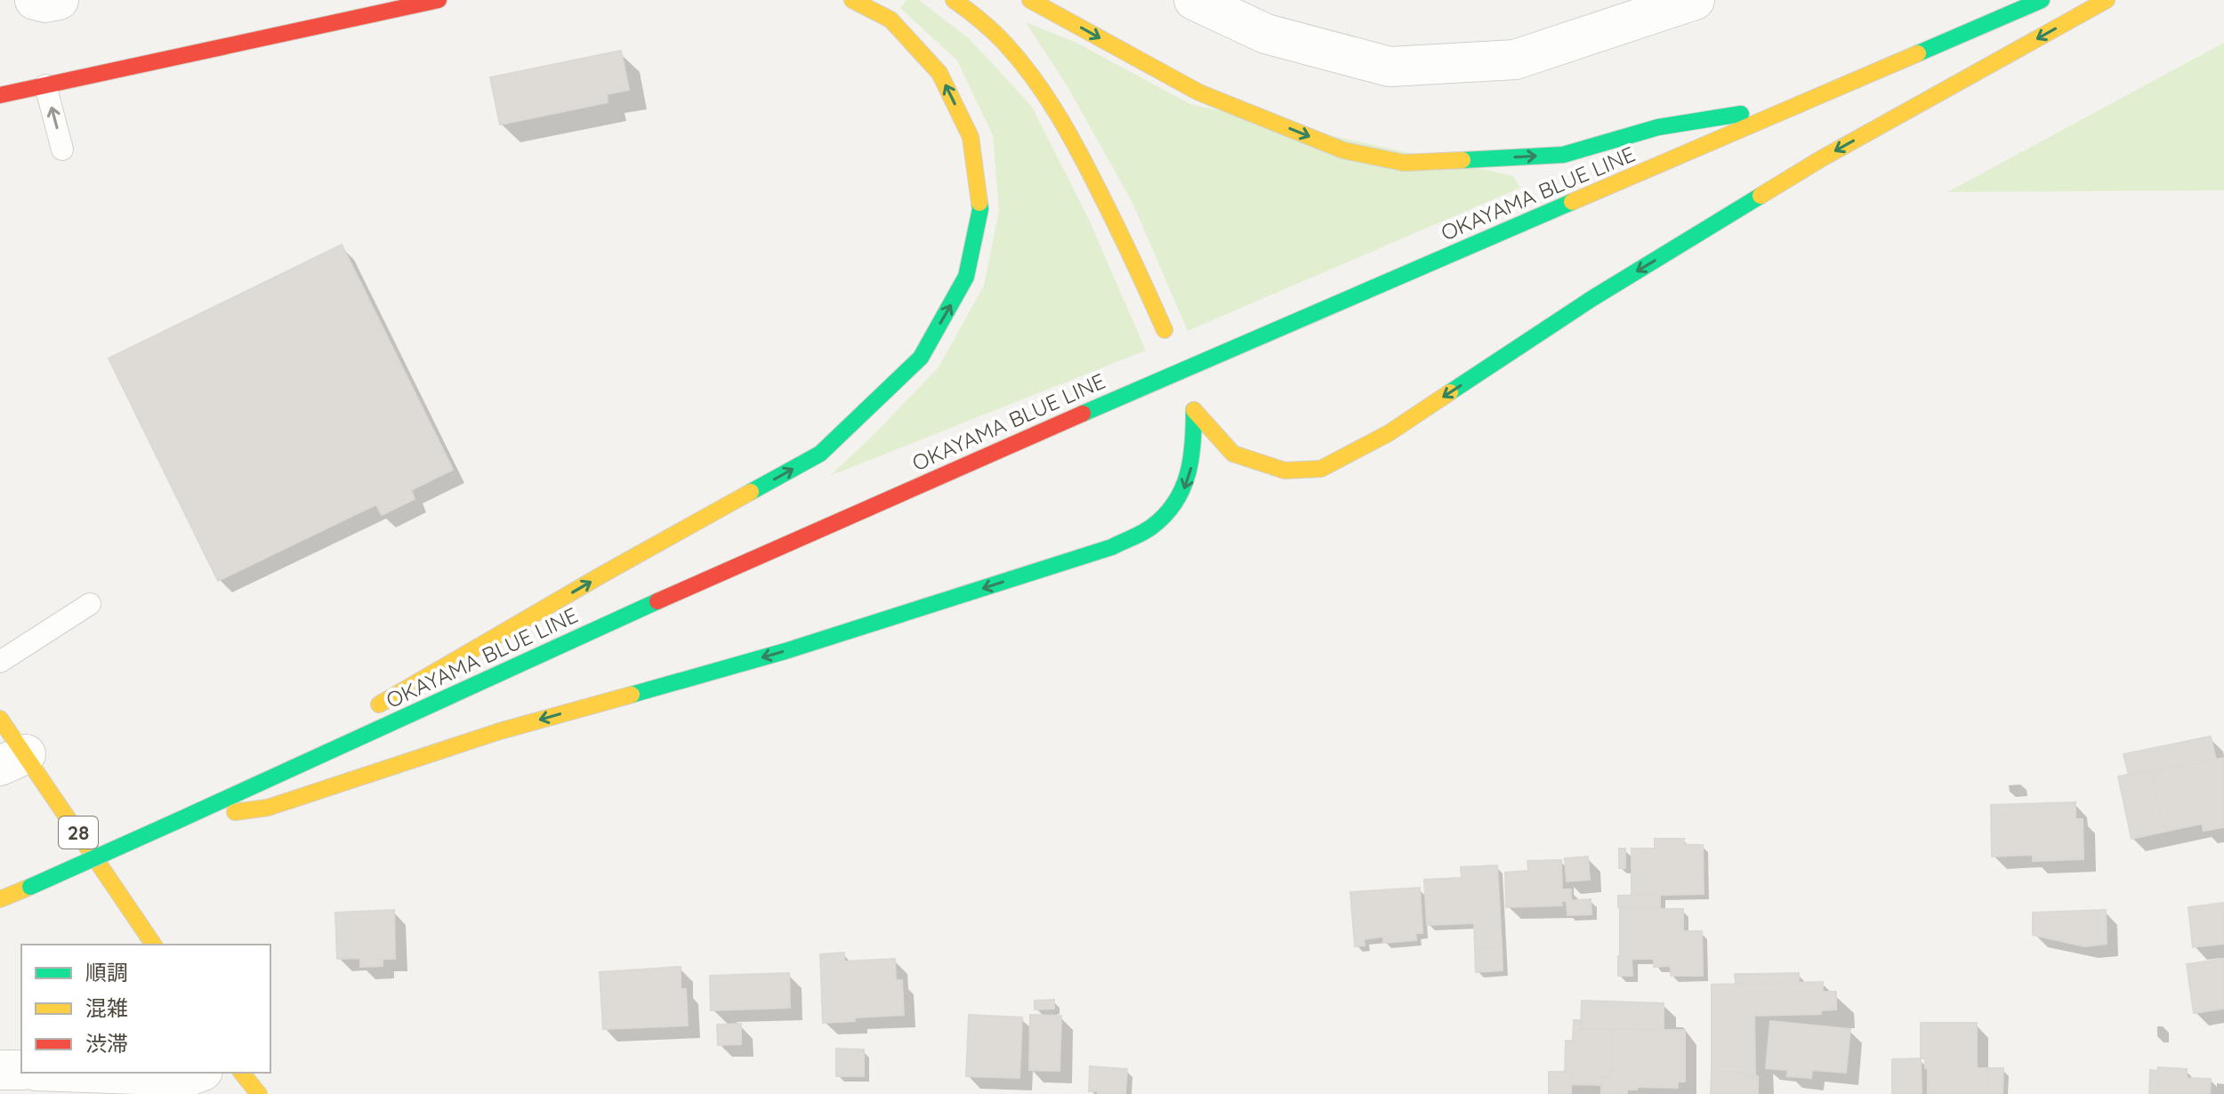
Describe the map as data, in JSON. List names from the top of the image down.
{
  "streets": {
    "main road": ["OKAYAMA BLUE LINE", "28"]
  },
  "legend": ["順調", "混雑", "渋滞"]
}
